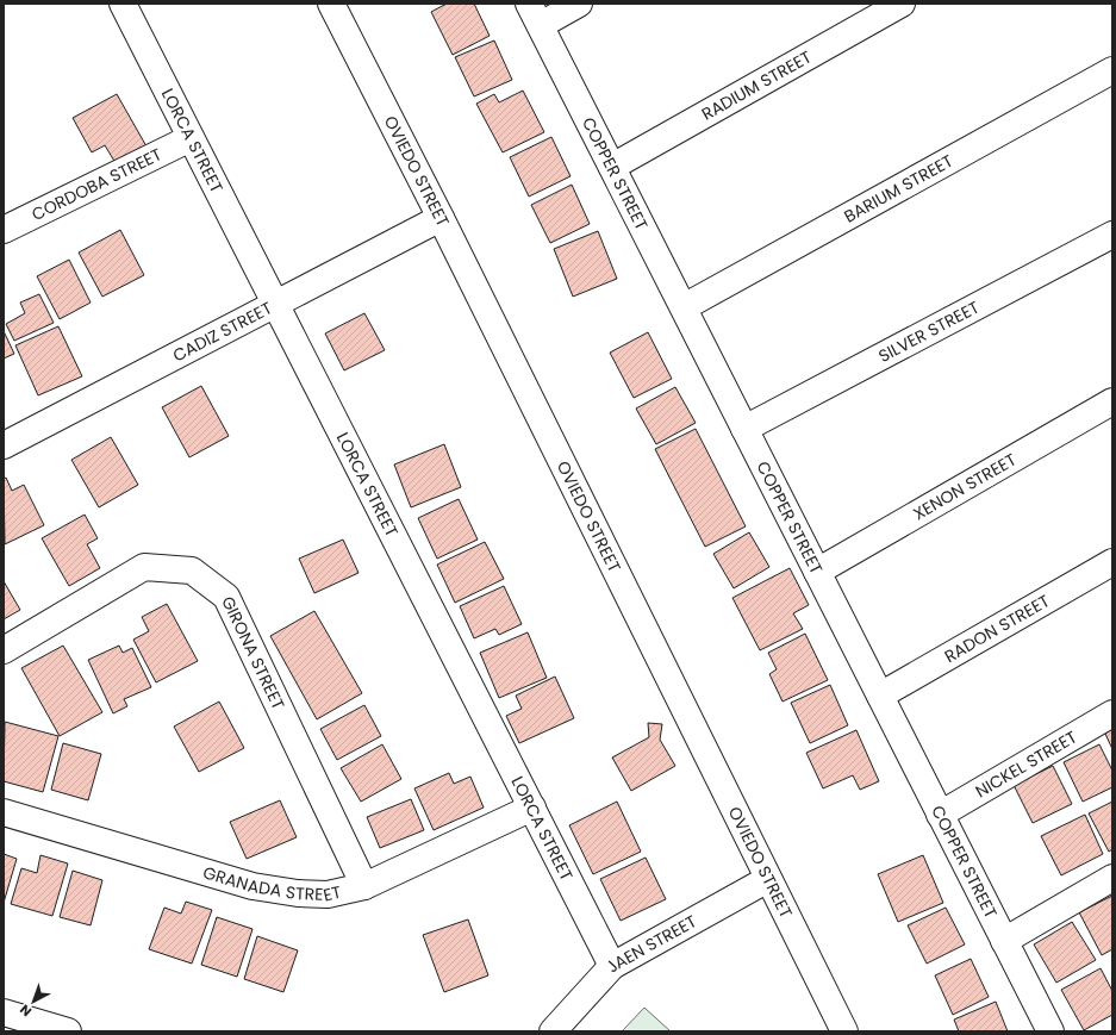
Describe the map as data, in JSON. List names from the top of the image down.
{
  "streets": {
    "street": [
      "RADIUM STREET",
      "LORCA STREET",
      "OVIEDO STREET",
      "COPPER STREET",
      "CORDOBA STREET",
      "BARIUM STREET",
      "CADIZ STREET",
      "SILVER STREET",
      "XENON STREET",
      "RADON STREET",
      "GIRONA STREET",
      "NICKEL STREET",
      "GRANADA STREET",
      "JAEN STREET"
    ]
  },
  "crossings": [
    ["RADIUM STREET", "COPPER STREET"],
    ["LORCA STREET", "CORDOBA STREET"],
    ["LORCA STREET", "CADIZ STREET"],
    ["LORCA STREET", "GRANADA STREET"],
    ["LORCA STREET", "JAEN STREET"],
    ["OVIEDO STREET", "CADIZ STREET"],
    ["OVIEDO STREET", "JAEN STREET"],
    ["COPPER STREET", "BARIUM STREET"],
    ["COPPER STREET", "SILVER STREET"],
    ["COPPER STREET", "XENON STREET"],
    ["COPPER STREET", "RADON STREET"],
    ["COPPER STREET", "NICKEL STREET"],
    ["GIRONA STREET", "GRANADA STREET"]
  ],
  "north": "bottom left"
}
